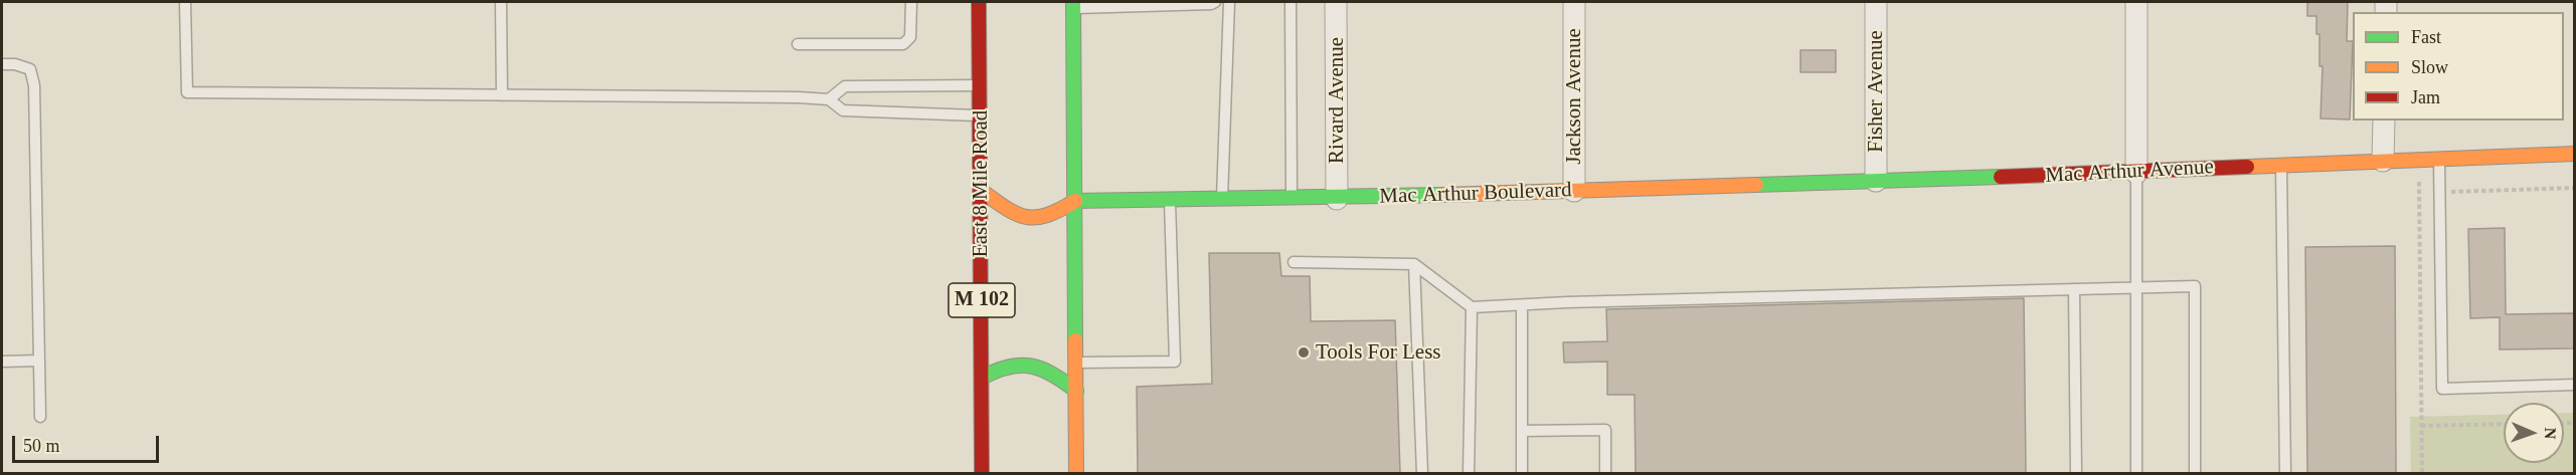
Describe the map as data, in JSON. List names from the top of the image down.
{
  "streets": {
    "main road": [
      "Mac Arthur Avenue",
      "East 8 Mile Road",
      "Mac Arthur Boulevard",
      "M 102"
    ],
    "street": ["Fisher Avenue", "Jackson Avenue", "Rivard Avenue"]
  },
  "crossings": [
    ["Fisher Avenue", "Mac Arthur Avenue"],
    ["Fisher Avenue", "Mac Arthur Boulevard"],
    ["Jackson Avenue", "Mac Arthur Boulevard"],
    ["Rivard Avenue", "Mac Arthur Boulevard"],
    ["Mac Arthur Avenue", "Mac Arthur Boulevard"]
  ],
  "places": ["Tools For Less"],
  "legend": ["Fast", "Slow", "Jam"],
  "scale_bar": "50 m",
  "north": "right"
}
